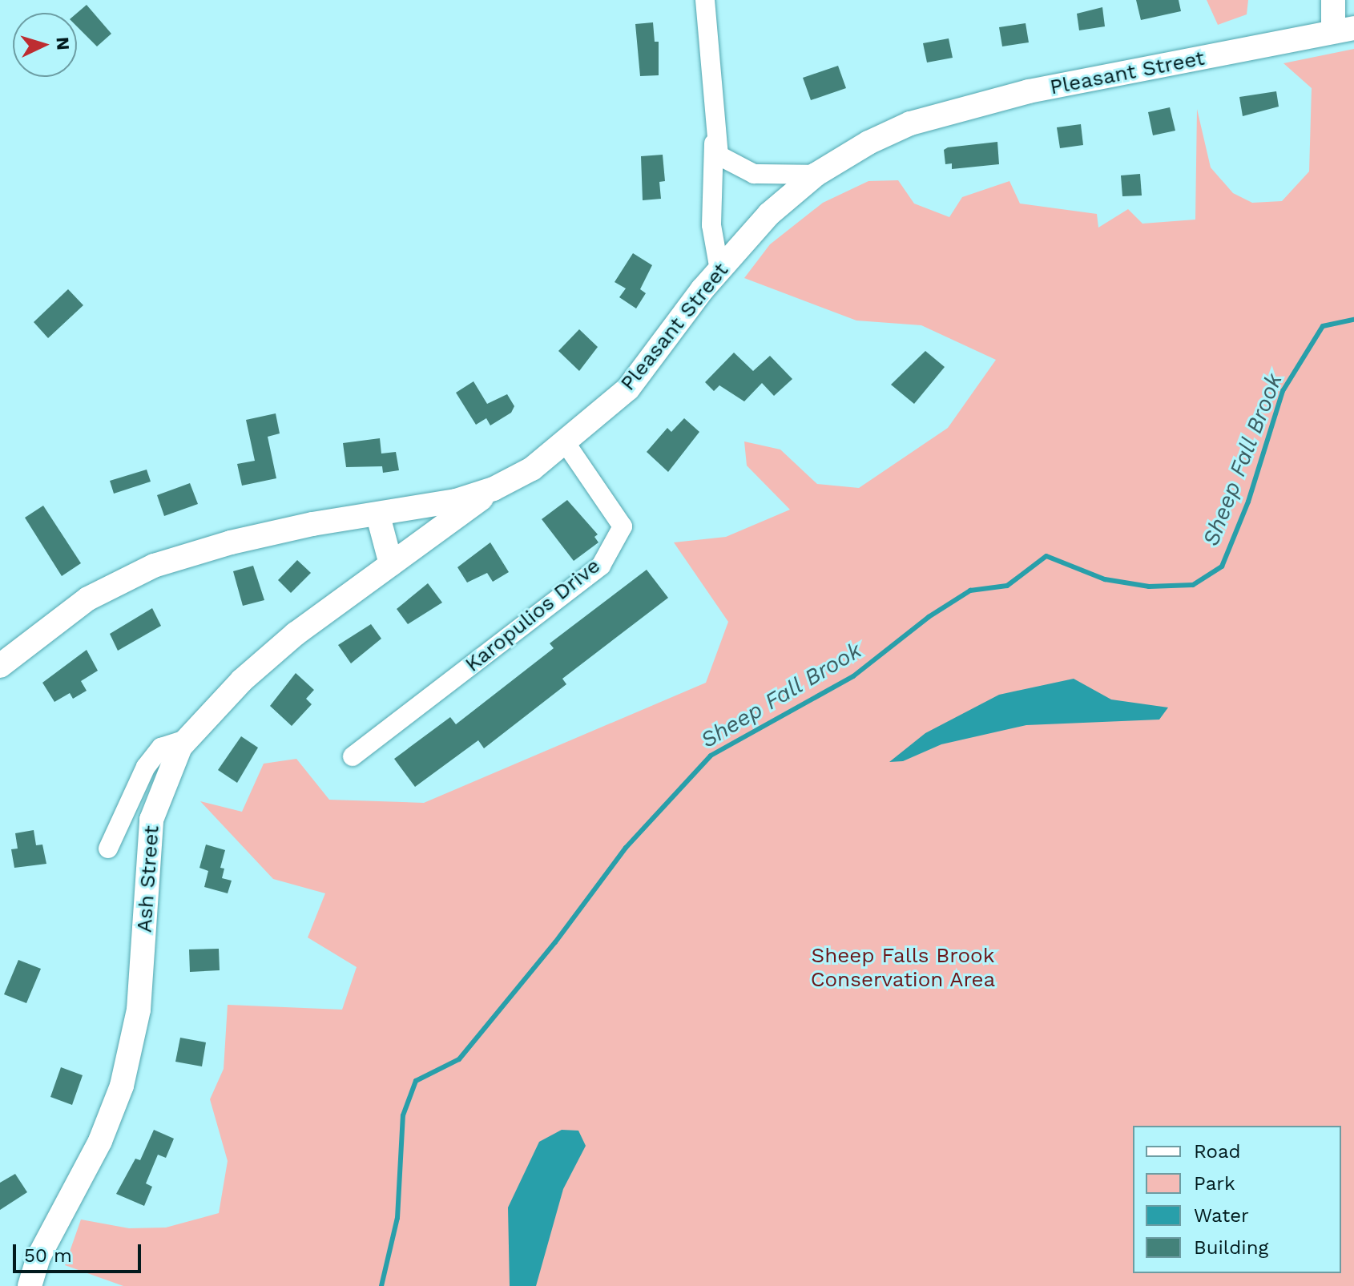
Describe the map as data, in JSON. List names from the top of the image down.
{
  "streets": {
    "street": ["Pleasant Street", "Karopulios Drive", "Ash Street"]
  },
  "crossings": [
    ["Pleasant Street", "Karopulios Drive"],
    ["Pleasant Street", "Ash Street"]
  ],
  "water": ["Sheep Fall Brook"],
  "parks": ["Sheep Falls Brook Conservation Area"],
  "legend": [
    "Road",
    "Park",
    "Water",
    "Building"
  ],
  "scale_bar": "50 m",
  "north": "right"
}
